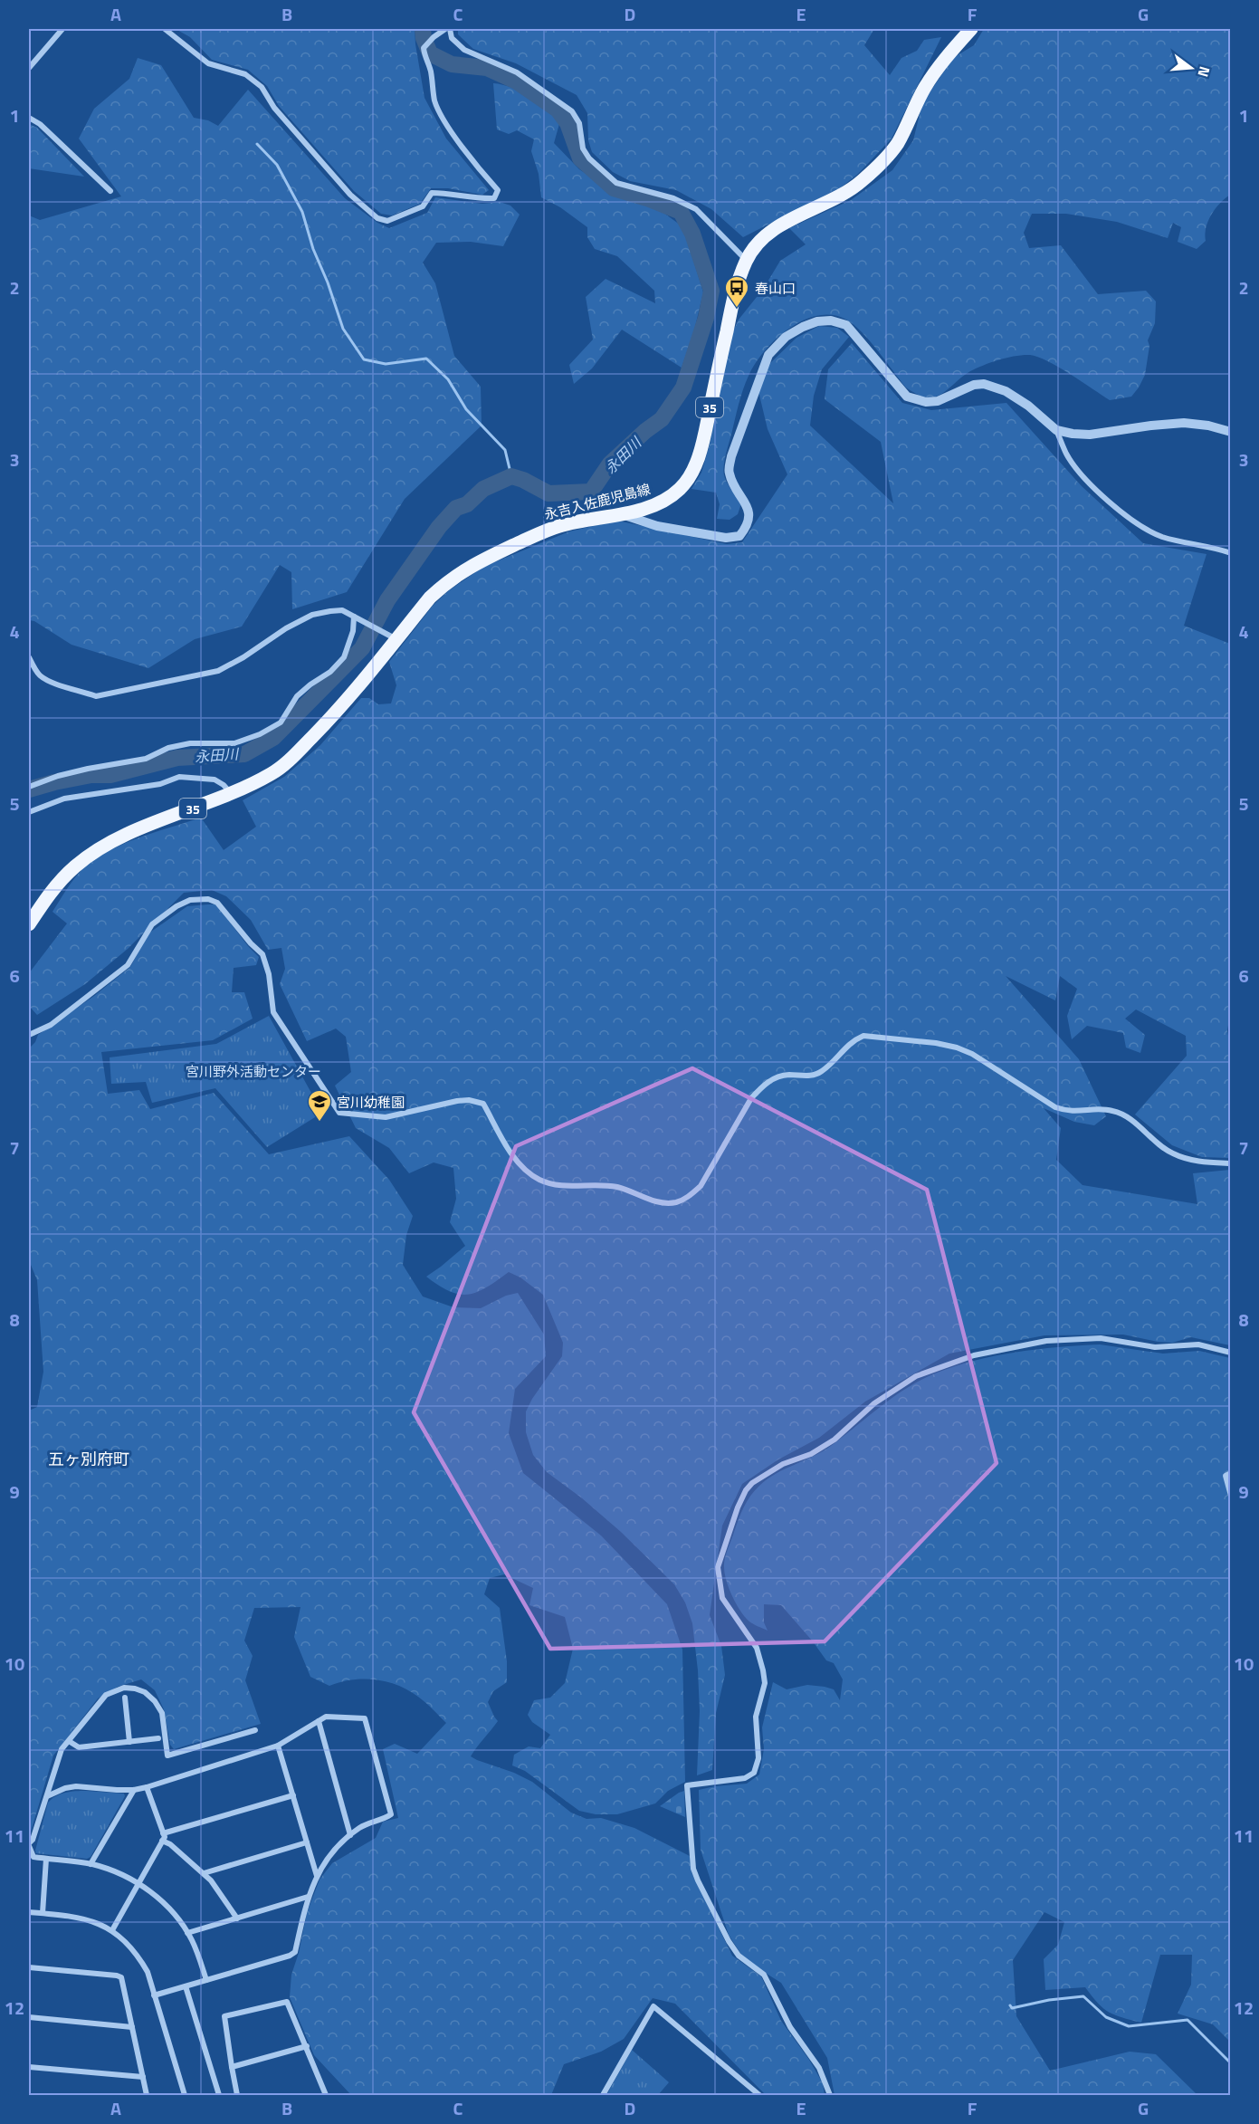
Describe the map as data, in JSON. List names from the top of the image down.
{
  "streets": {
    "main road": ["35", "永吉入佐鹿児島線"]
  },
  "districts": ["五ヶ別府町"],
  "water": ["永田川"],
  "parks": ["宮川野外活動センター"],
  "places": {
    "bus stop": ["春山口"],
    "school or university": ["宮川幼稚園"]
  },
  "north": "right",
  "grid": {
    "columns": [
      "A",
      "B",
      "C",
      "D",
      "E",
      "F",
      "G"
    ],
    "rows": [
      "1",
      "2",
      "3",
      "4",
      "5",
      "6",
      "7",
      "8",
      "9",
      "10",
      "11",
      "12"
    ]
  }
}
